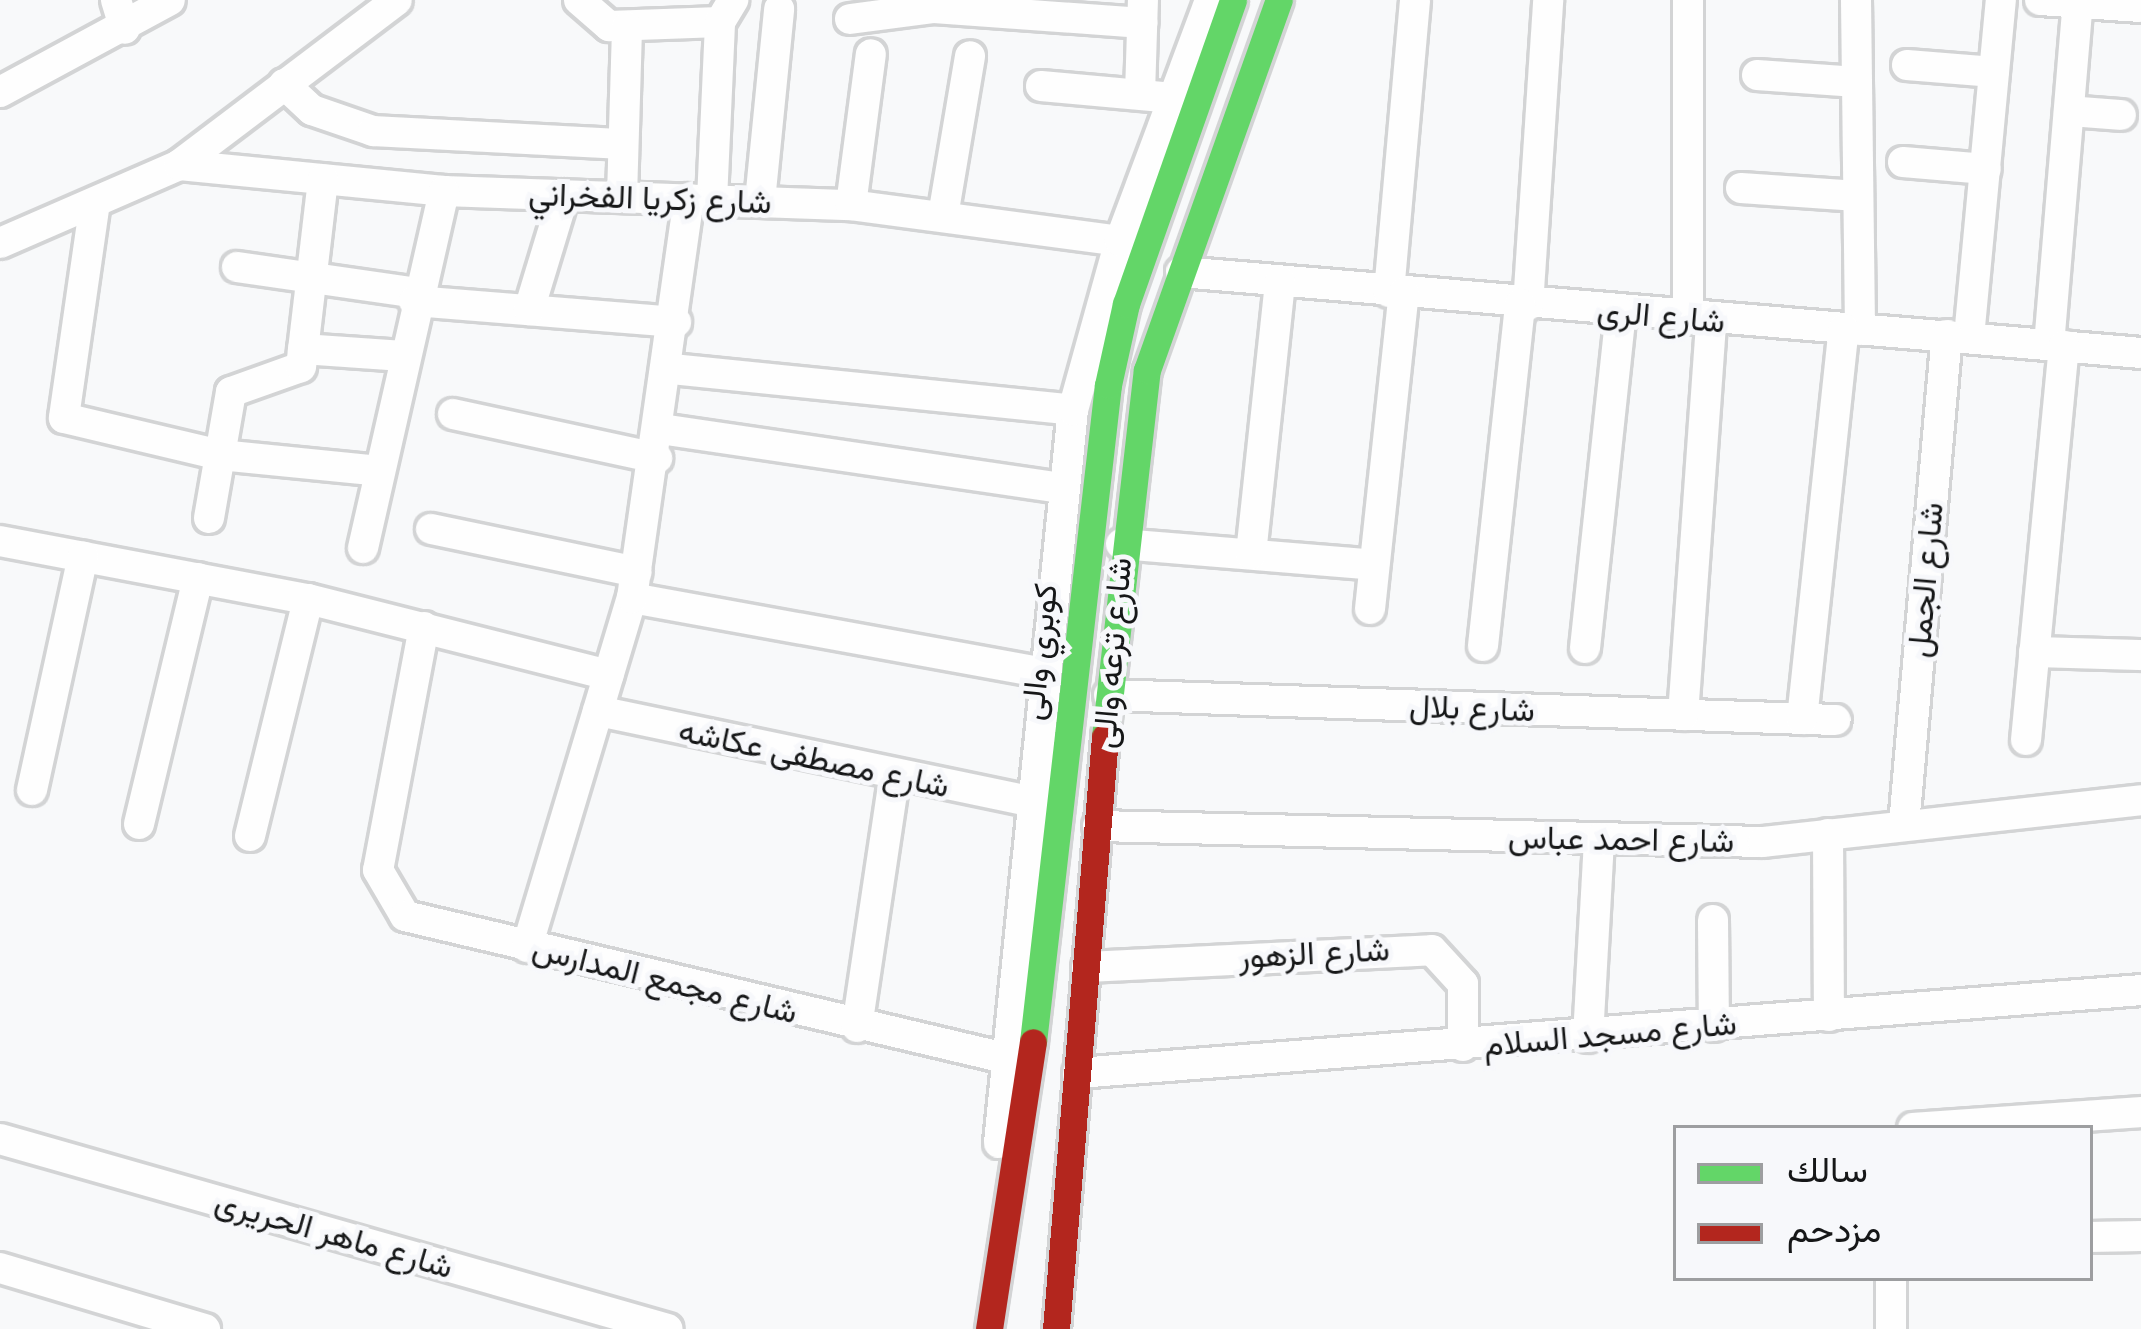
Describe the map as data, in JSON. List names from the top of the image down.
{
  "streets": {
    "main road": ["كوبري والى", "شارع ترعه والى"],
    "street": [
      "شارع زكريا الفخراني",
      "شارع الرى",
      "شارع الجمل",
      "شارع بلال",
      "شارع مصطفى عكاشه",
      "شارع احمد عباس",
      "شارع الزهور",
      "شارع مجمع المدارس",
      "شارع مسجد السلام",
      "شارع ماهر الحريرى"
    ]
  },
  "crossings": [
    ["شارع زكريا الفخراني", "شارع ترعه والى"],
    ["شارع الرى", "شارع الجمل"],
    ["شارع الرى", "شارع ترعه والى"],
    ["شارع الجمل", "شارع احمد عباس"],
    ["كوبري والى", "شارع ترعه والى"],
    ["شارع ترعه والى", "شارع بلال"],
    ["شارع ترعه والى", "شارع مصطفى عكاشه"],
    ["شارع ترعه والى", "شارع احمد عباس"],
    ["شارع ترعه والى", "شارع الزهور"],
    ["شارع ترعه والى", "شارع مجمع المدارس"],
    ["شارع ترعه والى", "شارع مسجد السلام"],
    ["شارع الزهور", "شارع مسجد السلام"]
  ],
  "legend": ["سالك", "مزدحم"]
}
